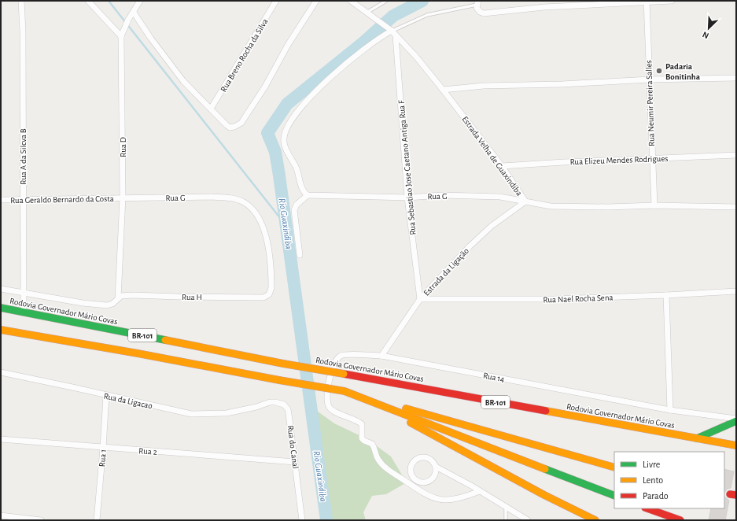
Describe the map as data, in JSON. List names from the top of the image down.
{
  "streets": {
    "highway": ["Rodovia Governador Mário Covas", "BR-101"],
    "street": [
      "Rua Breno Rocha da Silva",
      "Rua Neumir Pereira Salles",
      "Rua D",
      "Estrada Velha de Guaxindiba",
      "Rua A da Silcva B",
      "Rua Elizeu Mendes Rodrigues",
      "Rua Sebastiao Jose Caetano Antiga Rua F",
      "Rua G",
      "Rua Geraldo Bernardo da Costa",
      "Estrada da Ligação",
      "Rua H",
      "Rua Nael Rocha Sena",
      "Rua 14",
      "Rua da Ligacao",
      "Rua do Canal",
      "Rua 2",
      "Rua 1"
    ]
  },
  "crossings": [
    ["Rua Neumir Pereira Salles", "Estrada Velha de Guaxindiba"],
    ["Rua Neumir Pereira Salles", "Rua Elizeu Mendes Rodrigues"],
    ["Rua D", "Rua G"],
    ["Rua D", "Rua Geraldo Bernardo da Costa"],
    ["Rua D", "Rua H"],
    ["Estrada Velha de Guaxindiba", "Rua Elizeu Mendes Rodrigues"],
    ["Estrada Velha de Guaxindiba", "Rua Sebastiao Jose Caetano Antiga Rua F"],
    ["Estrada Velha de Guaxindiba", "Rua G"],
    ["Estrada Velha de Guaxindiba", "Estrada da Ligação"],
    ["Rua A da Silcva B", "Rua Geraldo Bernardo da Costa"],
    ["Rua A da Silcva B", "Rua H"],
    ["Rua A da Silcva B", "Rodovia Governador Mário Covas"],
    ["Rua Sebastiao Jose Caetano Antiga Rua F", "Rua G"],
    ["Rua Sebastiao Jose Caetano Antiga Rua F", "Estrada da Ligação"],
    ["Rua Sebastiao Jose Caetano Antiga Rua F", "Rua Nael Rocha Sena"],
    ["Rua G", "Rua Geraldo Bernardo da Costa"],
    ["Rua G", "Estrada da Ligação"],
    ["Rua G", "Rua H"],
    ["Estrada da Ligação", "Rua Nael Rocha Sena"],
    ["Estrada da Ligação", "Rua 14"],
    ["Rua da Ligacao", "Rua do Canal"],
    ["Rua da Ligacao", "Rua 1"],
    ["Rua do Canal", "Rua 2"],
    ["Rua 2", "Rua 1"]
  ],
  "water": ["Rio Guaxindiba"],
  "places": ["Padaria Bonitinha"],
  "legend": ["Livre", "Lento", "Parado"],
  "north": "bottom left"
}
